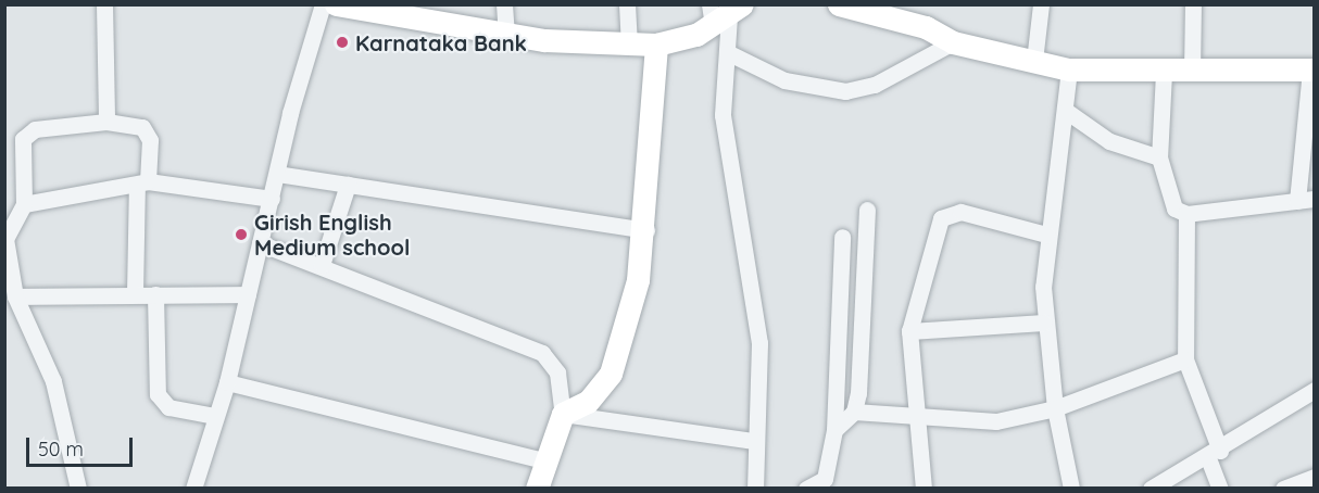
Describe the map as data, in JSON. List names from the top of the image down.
{
  "places": ["Karnataka Bank", "Girish English Medium school"],
  "scale_bar": "50 m"
}
